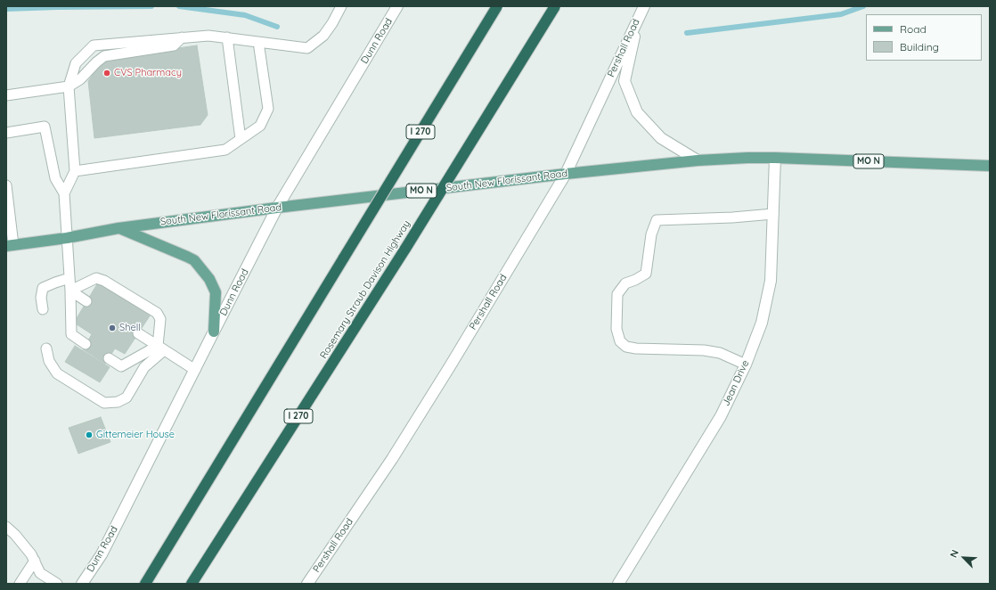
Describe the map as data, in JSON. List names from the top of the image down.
{
  "streets": {
    "highway": ["I 270", "Rosemary Straub Davison Highway"],
    "main road": ["MO N", "South New Florissant Road"],
    "street": ["Dunn Road", "Pershall Road", "Jean Drive"]
  },
  "crossings": [
    ["Dunn Road", "South New Florissant Road"],
    ["Pershall Road", "South New Florissant Road"],
    ["South New Florissant Road", "Jean Drive"]
  ],
  "places": ["CVS Pharmacy", "Shell", "Gittemeier House"],
  "legend": ["Road", "Building"],
  "north": "top left"
}
